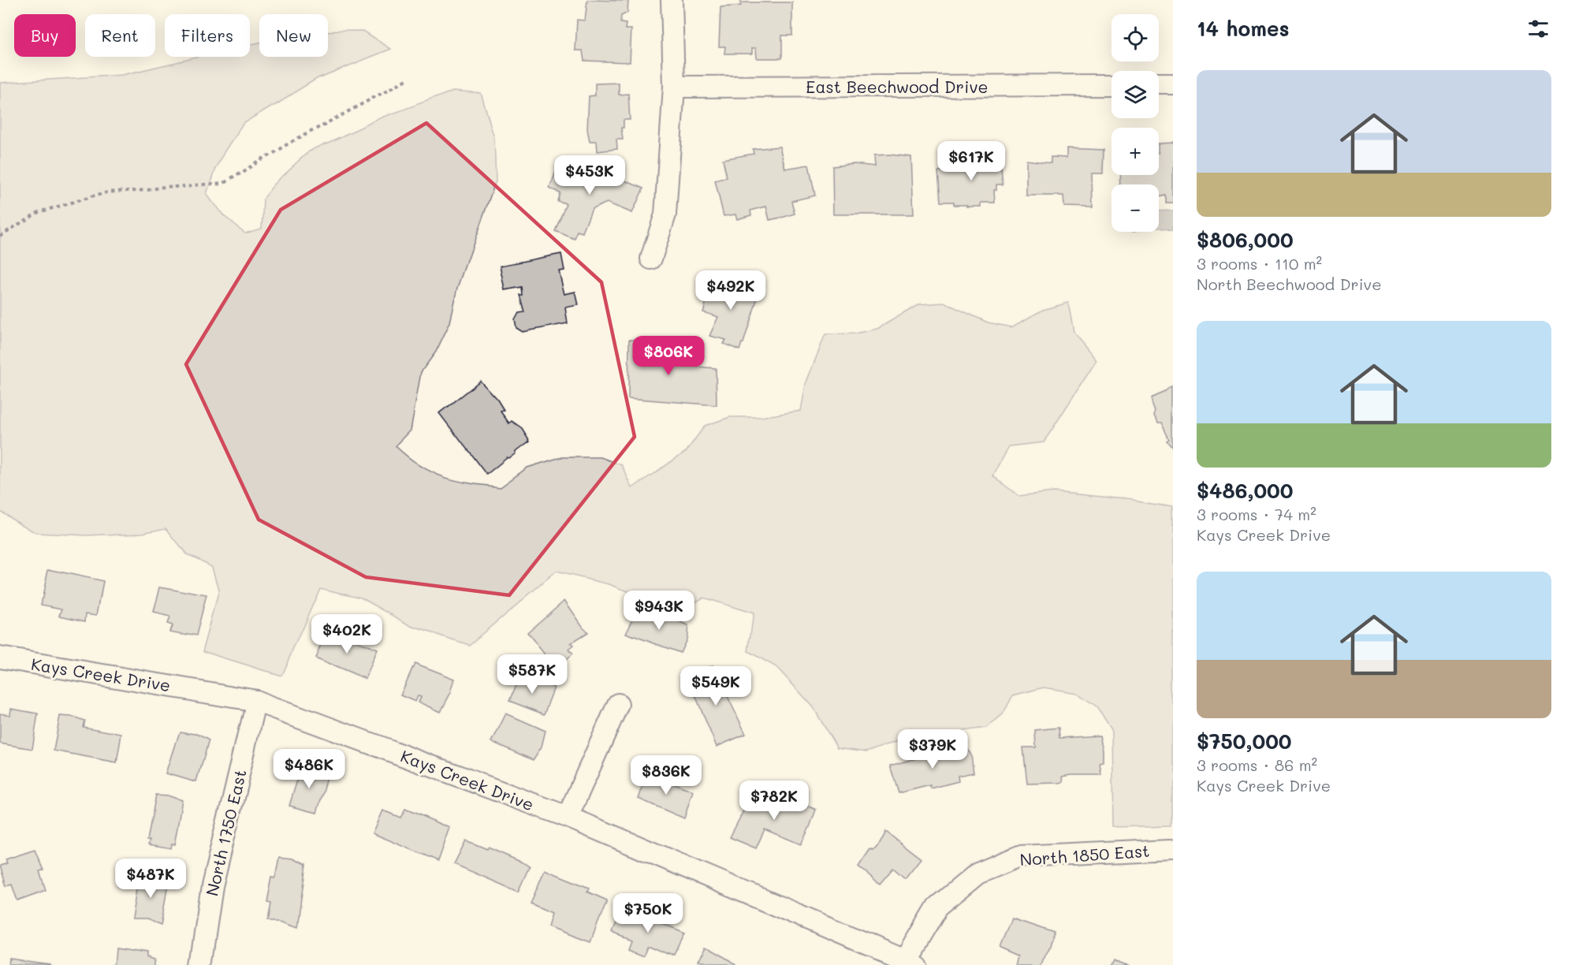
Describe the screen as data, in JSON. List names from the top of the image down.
{
  "streets": {
    "street": [
      "East Beechwood Drive",
      "Kays Creek Drive",
      "North 1750 East",
      "North 1850 East"
    ]
  },
  "crossings": [
    ["Kays Creek Drive", "North 1750 East"],
    ["Kays Creek Drive", "North 1850 East"]
  ],
  "page": {
    "heading": "14 homes",
    "map_buttons": ["+", "−"],
    "chip": [
      "Buy",
      "Rent",
      "Filters",
      "New"
    ],
    "list": [
      {
        "name": "$806,000",
        "note": "3 rooms · 110 m² · North Beechwood Drive"
      },
      {
        "name": "$486,000",
        "note": "3 rooms · 74 m² · Kays Creek Drive"
      },
      {
        "name": "$750,000",
        "note": "3 rooms · 86 m² · Kays Creek Drive"
      }
    ],
    "price": [
      "$617K",
      "$453K",
      "$492K",
      "$806K",
      "$943K",
      "$402K",
      "$587K",
      "$549K",
      "$379K",
      "$486K",
      "$836K",
      "$782K",
      "$487K",
      "$750K"
    ]
  }
}
